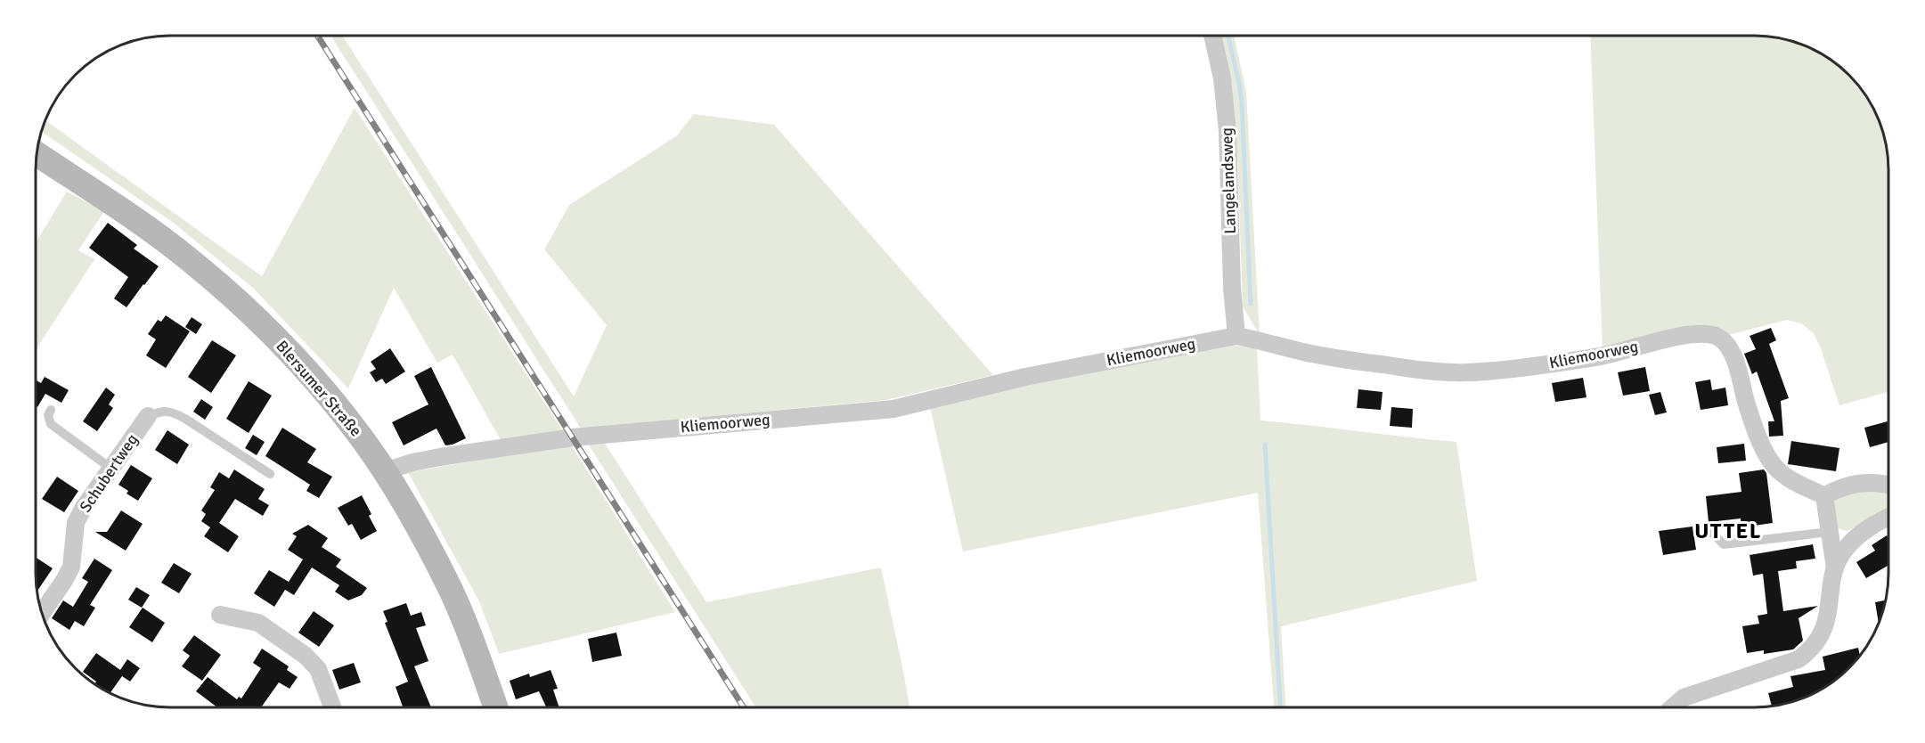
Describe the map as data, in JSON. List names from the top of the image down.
{
  "streets": {
    "main road": ["Blersumer Straße"],
    "street": ["Langelandsweg", "Kliemoorweg", "Schubertweg"]
  },
  "crossings": [
    ["Langelandsweg", "Kliemoorweg"],
    ["Kliemoorweg", "Blersumer Straße"]
  ],
  "districts": ["UTTEL"]
}
